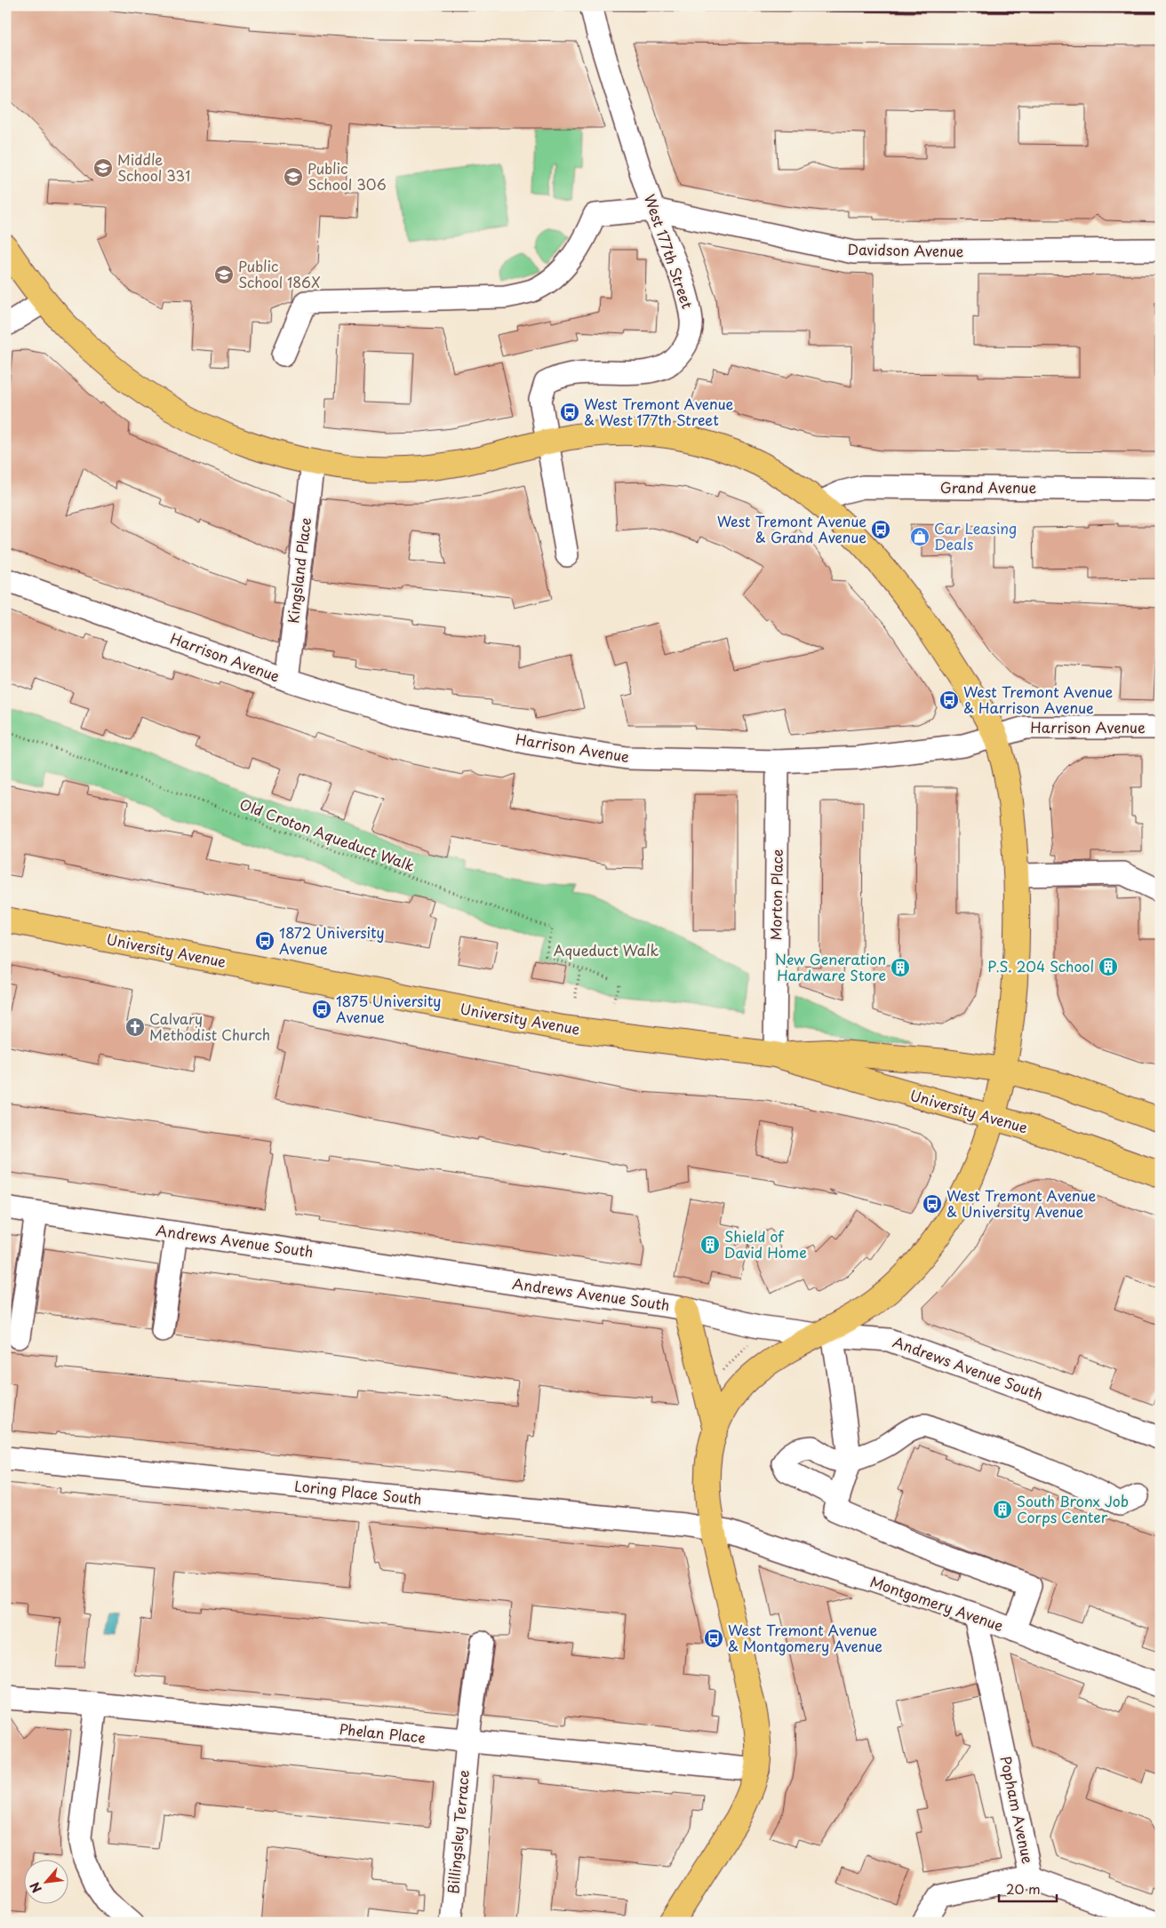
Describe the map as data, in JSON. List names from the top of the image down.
{
  "streets": {
    "main road": ["University Avenue"],
    "street": [
      "Davidson Avenue",
      "West 177th Street",
      "Grand Avenue",
      "Kingsland Place",
      "Harrison Avenue",
      "Morton Place",
      "Andrews Avenue South",
      "Loring Place South",
      "Montgomery Avenue",
      "Phelan Place",
      "Popham Avenue",
      "Billingsley Terrace"
    ],
    "path": ["Old Croton Aqueduct Walk"]
  },
  "crossings": [
    ["Davidson Avenue", "West 177th Street"],
    ["Kingsland Place", "Harrison Avenue"],
    ["Harrison Avenue", "Morton Place"],
    ["Morton Place", "University Avenue"],
    ["Loring Place South", "Montgomery Avenue"],
    ["Montgomery Avenue", "Popham Avenue"],
    ["Phelan Place", "Billingsley Terrace"]
  ],
  "parks": ["Aqueduct Walk"],
  "places": {
    "school or university": ["Middle School 331", "Public School 306", "Public School 186X"],
    "bus stop": [
      "West Tremont Avenue & West 177th Street",
      "West Tremont Avenue & Grand Avenue",
      "West Tremont Avenue & Harrison Avenue",
      "1872 University Avenue",
      "1875 University Avenue",
      "West Tremont Avenue & University Avenue",
      "West Tremont Avenue & Montgomery Avenue"
    ],
    "shop": ["Car Leasing Deals"],
    "building": [
      "P.S. 204 School",
      "New Generation Hardware Store",
      "Shield of David Home",
      "South Bronx Job Corps Center"
    ],
    "church": ["Calvary Methodist Church"]
  },
  "scale_bar": "20 m",
  "north": "bottom left"
}
